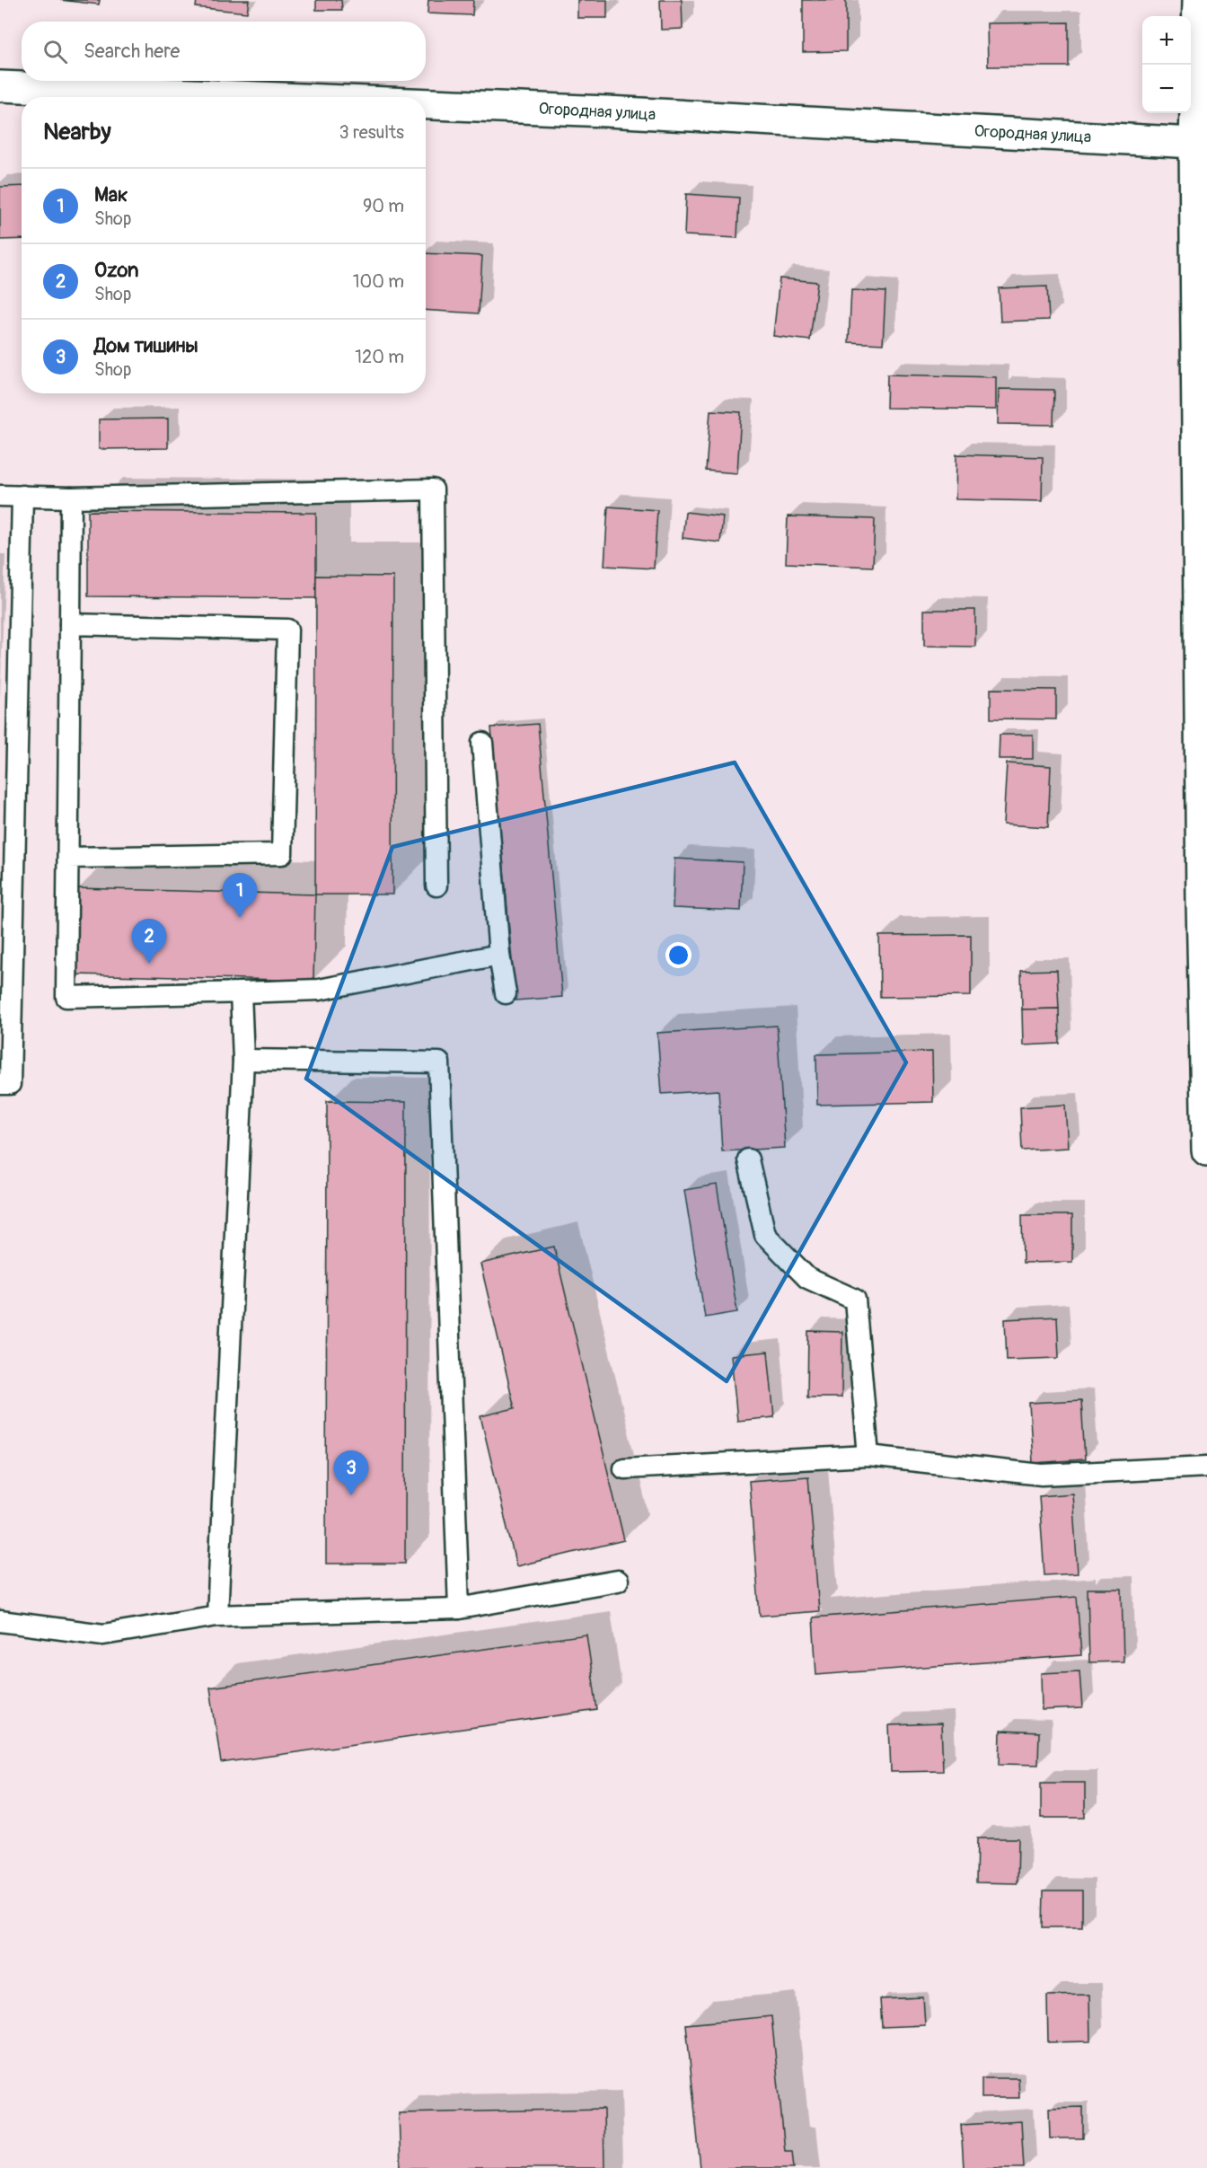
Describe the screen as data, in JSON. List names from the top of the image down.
{
  "streets": {
    "street": ["Огородная улица"]
  },
  "page": {
    "map_buttons": ["+", "−"],
    "search": "Search here",
    "heading": ["Nearby", "3 results"],
    "list": [
      {
        "mark": "1",
        "name": "Мак",
        "note": "Shop",
        "value": "90 m"
      },
      {
        "mark": "2",
        "name": "Ozon",
        "note": "Shop",
        "value": "100 m"
      },
      {
        "mark": "3",
        "name": "Дом тишины",
        "note": "Shop",
        "value": "120 m"
      }
    ],
    "pins": ["1", "2", "3"]
  }
}
